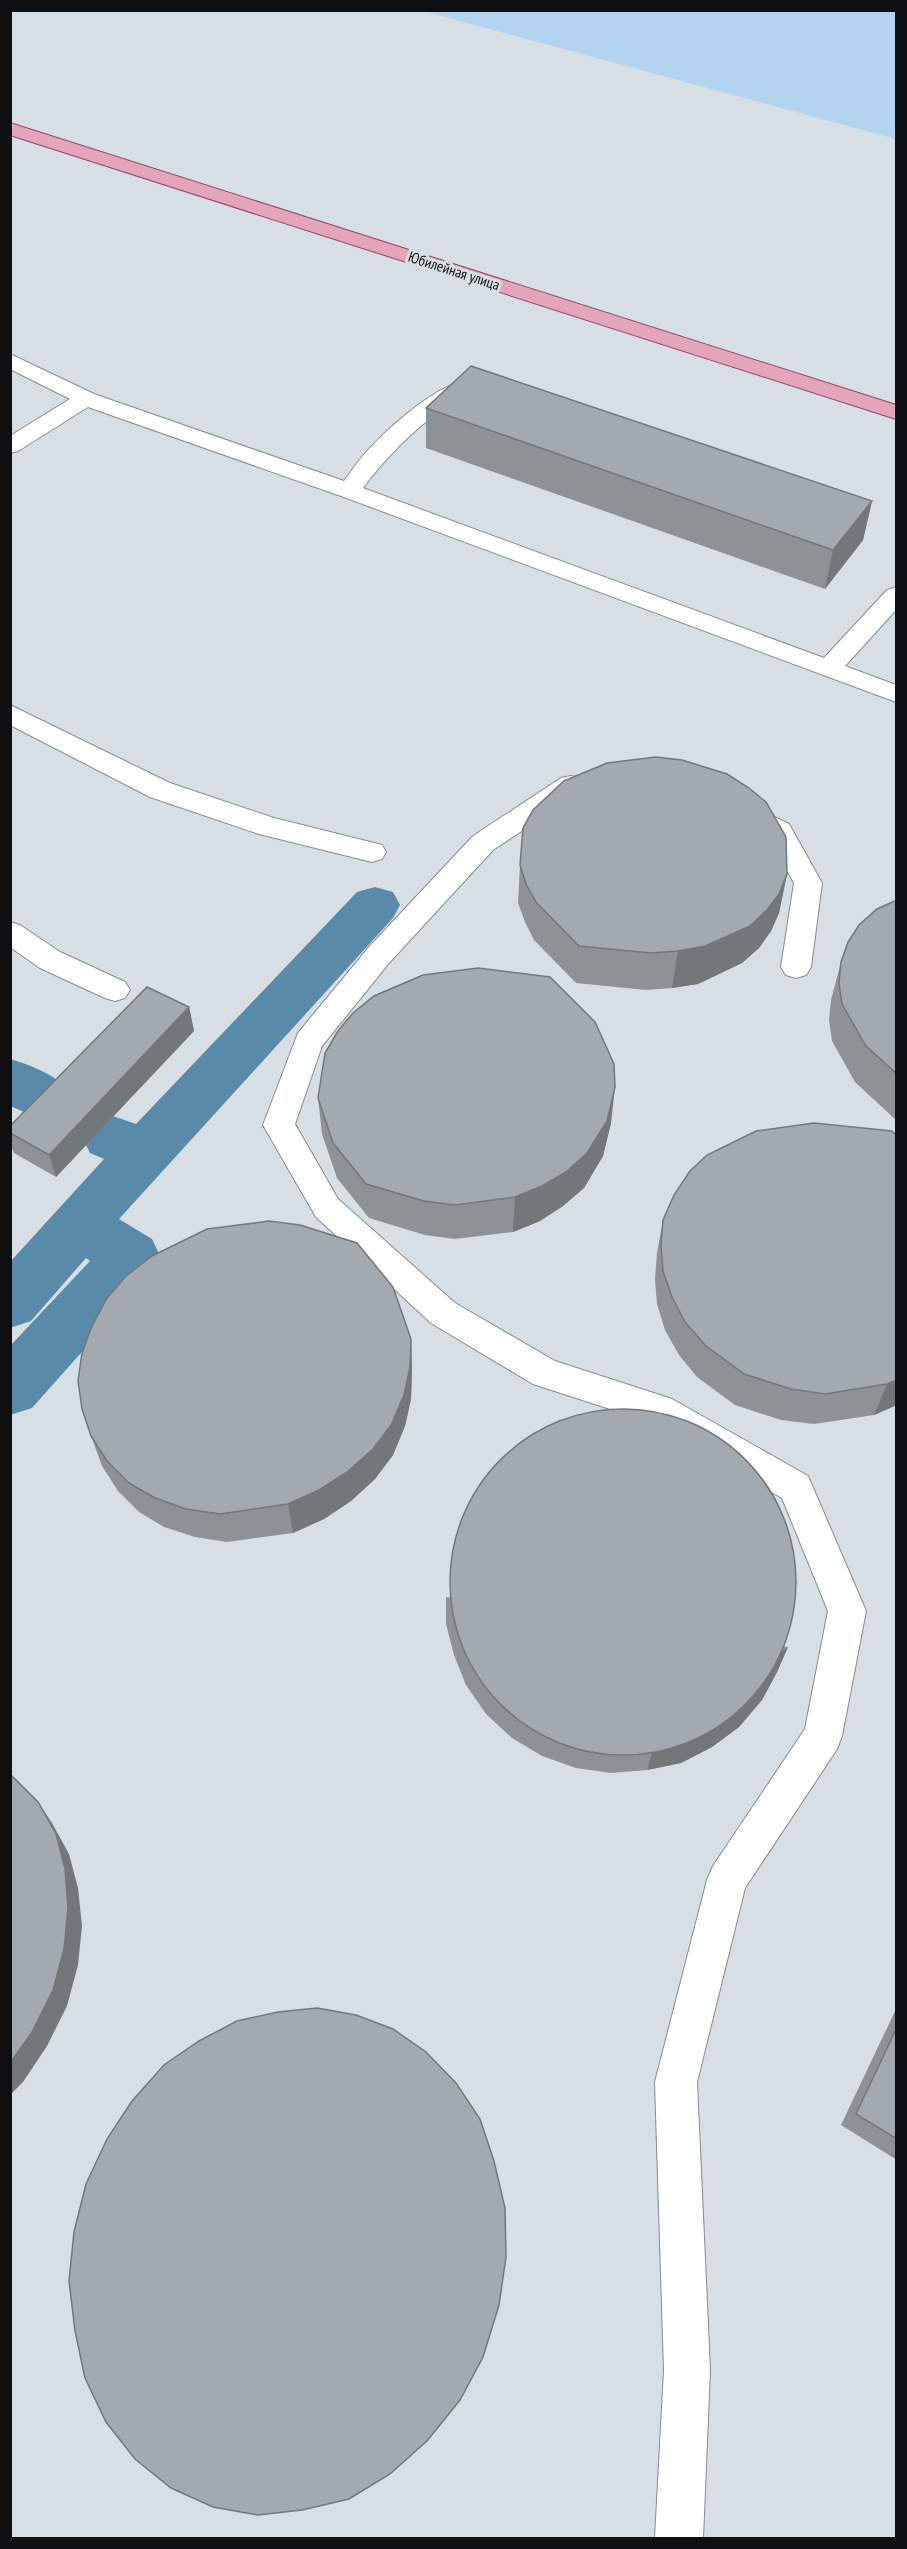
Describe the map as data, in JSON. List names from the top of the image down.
{
  "streets": {
    "main road": ["Юбилейная улица"]
  }
}
